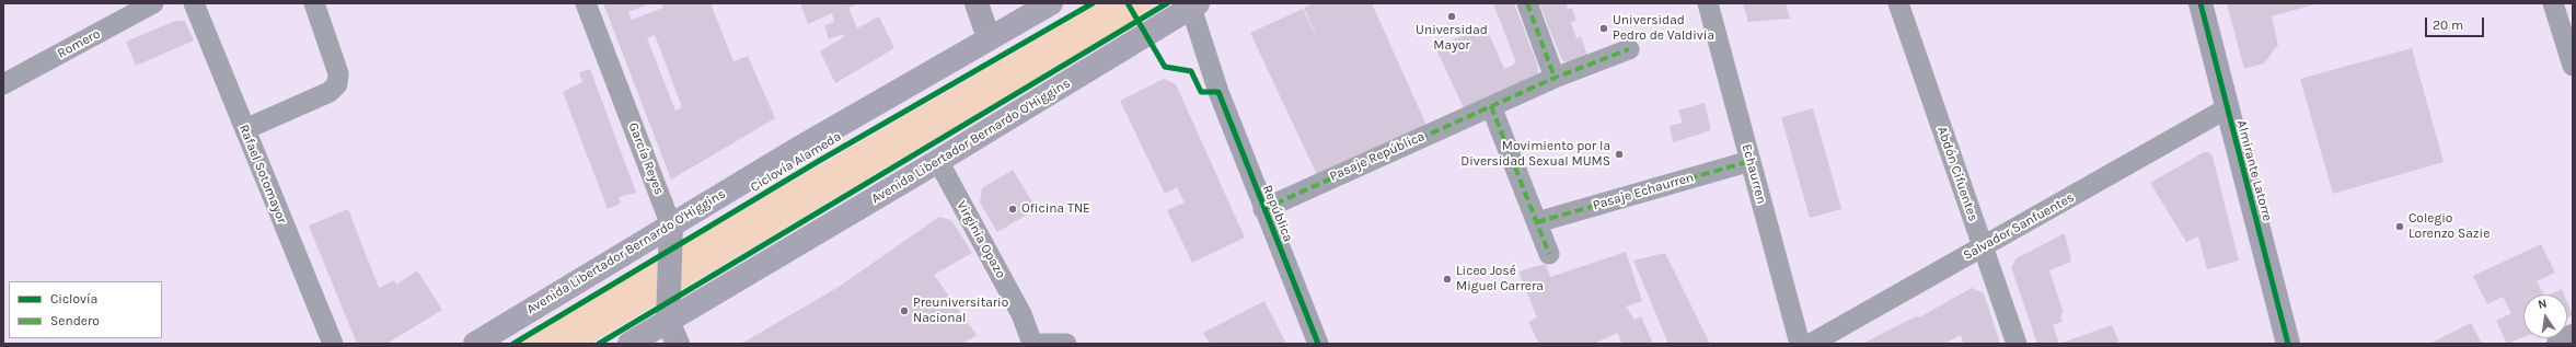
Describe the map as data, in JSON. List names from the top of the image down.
{
  "streets": {
    "main road": ["Avenida Libertador Bernardo O'Higgins", "García Reyes", "Almirante Latorre"],
    "street": [
      "Romero",
      "Pasaje República",
      "Rafael Sotomayor",
      "Echaurren",
      "Abdón Cifuentes",
      "Pasaje Echaurren",
      "República",
      "Salvador Sanfuentes",
      "Virginia Opazo"
    ],
    "cycle path": ["Ciclovía Alameda"]
  },
  "crossings": [
    ["Avenida Libertador Bernardo O'Higgins", "García Reyes"],
    ["Avenida Libertador Bernardo O'Higgins", "República"],
    ["Avenida Libertador Bernardo O'Higgins", "Virginia Opazo"],
    ["Pasaje República", "República"],
    ["Almirante Latorre", "Salvador Sanfuentes"],
    ["Echaurren", "Pasaje Echaurren"],
    ["Abdón Cifuentes", "Salvador Sanfuentes"]
  ],
  "places": [
    "Universidad Mayor",
    "Universidad Pedro de Valdivia",
    "Movimiento por la Diversidad Sexual MUMS",
    "Oficina TNE",
    "Colegio Lorenzo Sazie",
    "Liceo José Miguel Carrera",
    "Preuniversitario Nacional"
  ],
  "legend": ["Ciclovía", "Sendero"],
  "scale_bar": "20 m",
  "north": "top"
}
